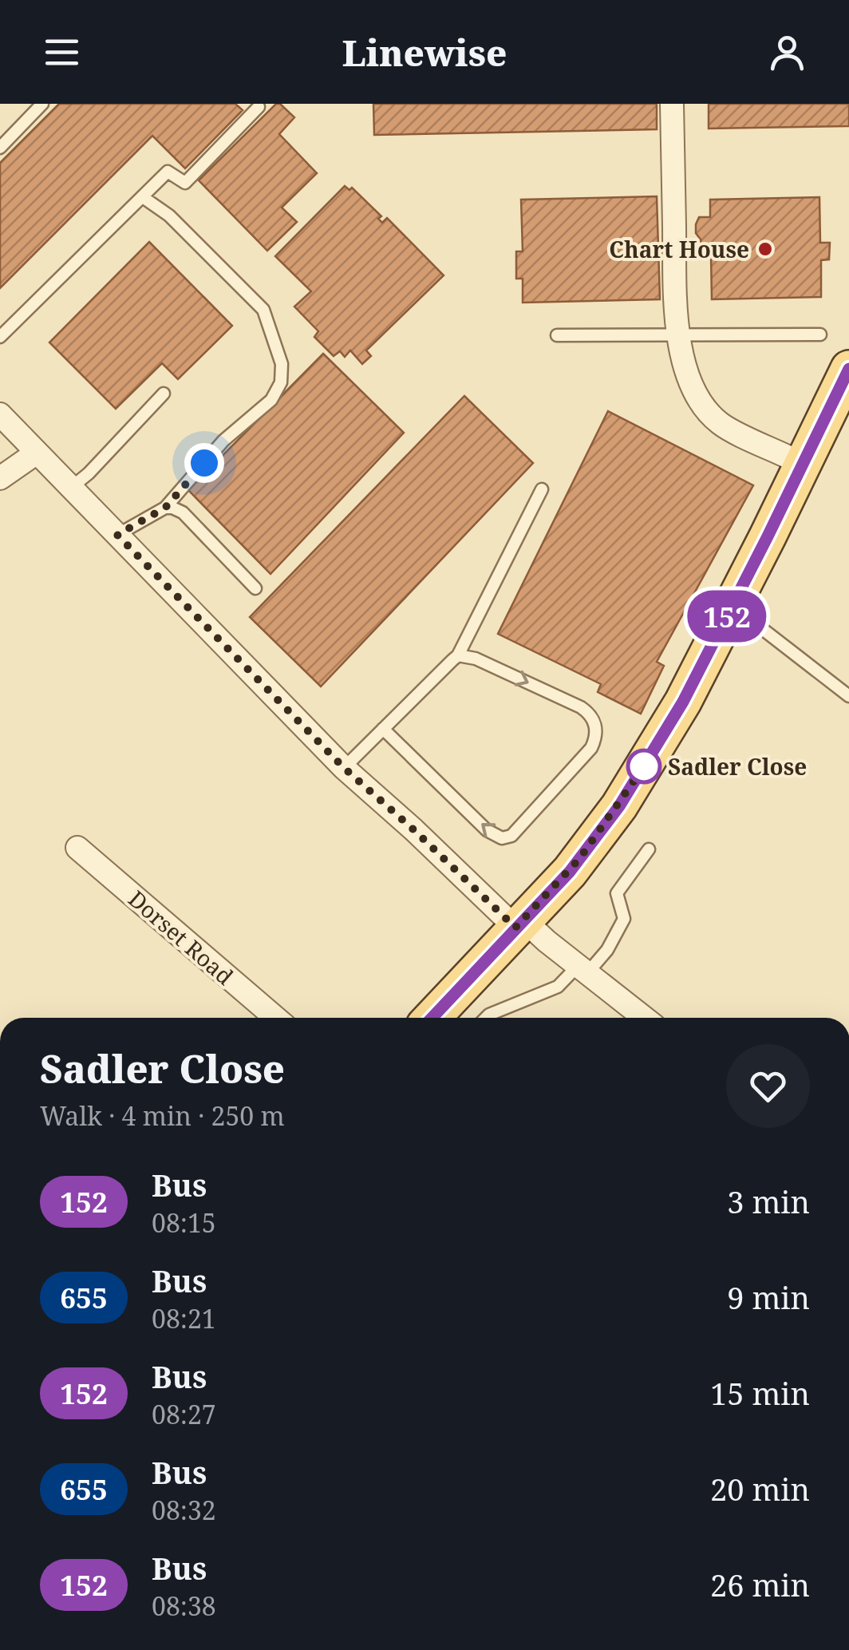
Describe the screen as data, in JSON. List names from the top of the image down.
{
  "streets": {
    "street": ["Dorset Road"]
  },
  "places": ["Chart House", "Sadler Close"],
  "lines": ["bus line 152"],
  "page": {
    "header": "Linewise",
    "on_map": "152",
    "heading": ["Sadler Close", "Walk · 4 min · 250 m"],
    "list": [
      {
        "mark": "152",
        "name": "Bus",
        "note": "08:15",
        "value": "3 min"
      },
      {
        "mark": "655",
        "name": "Bus",
        "note": "08:21",
        "value": "9 min"
      },
      {
        "mark": "152",
        "name": "Bus",
        "note": "08:27",
        "value": "15 min"
      },
      {
        "mark": "655",
        "name": "Bus",
        "note": "08:32",
        "value": "20 min"
      },
      {
        "mark": "152",
        "name": "Bus",
        "note": "08:38",
        "value": "26 min"
      }
    ]
  }
}
